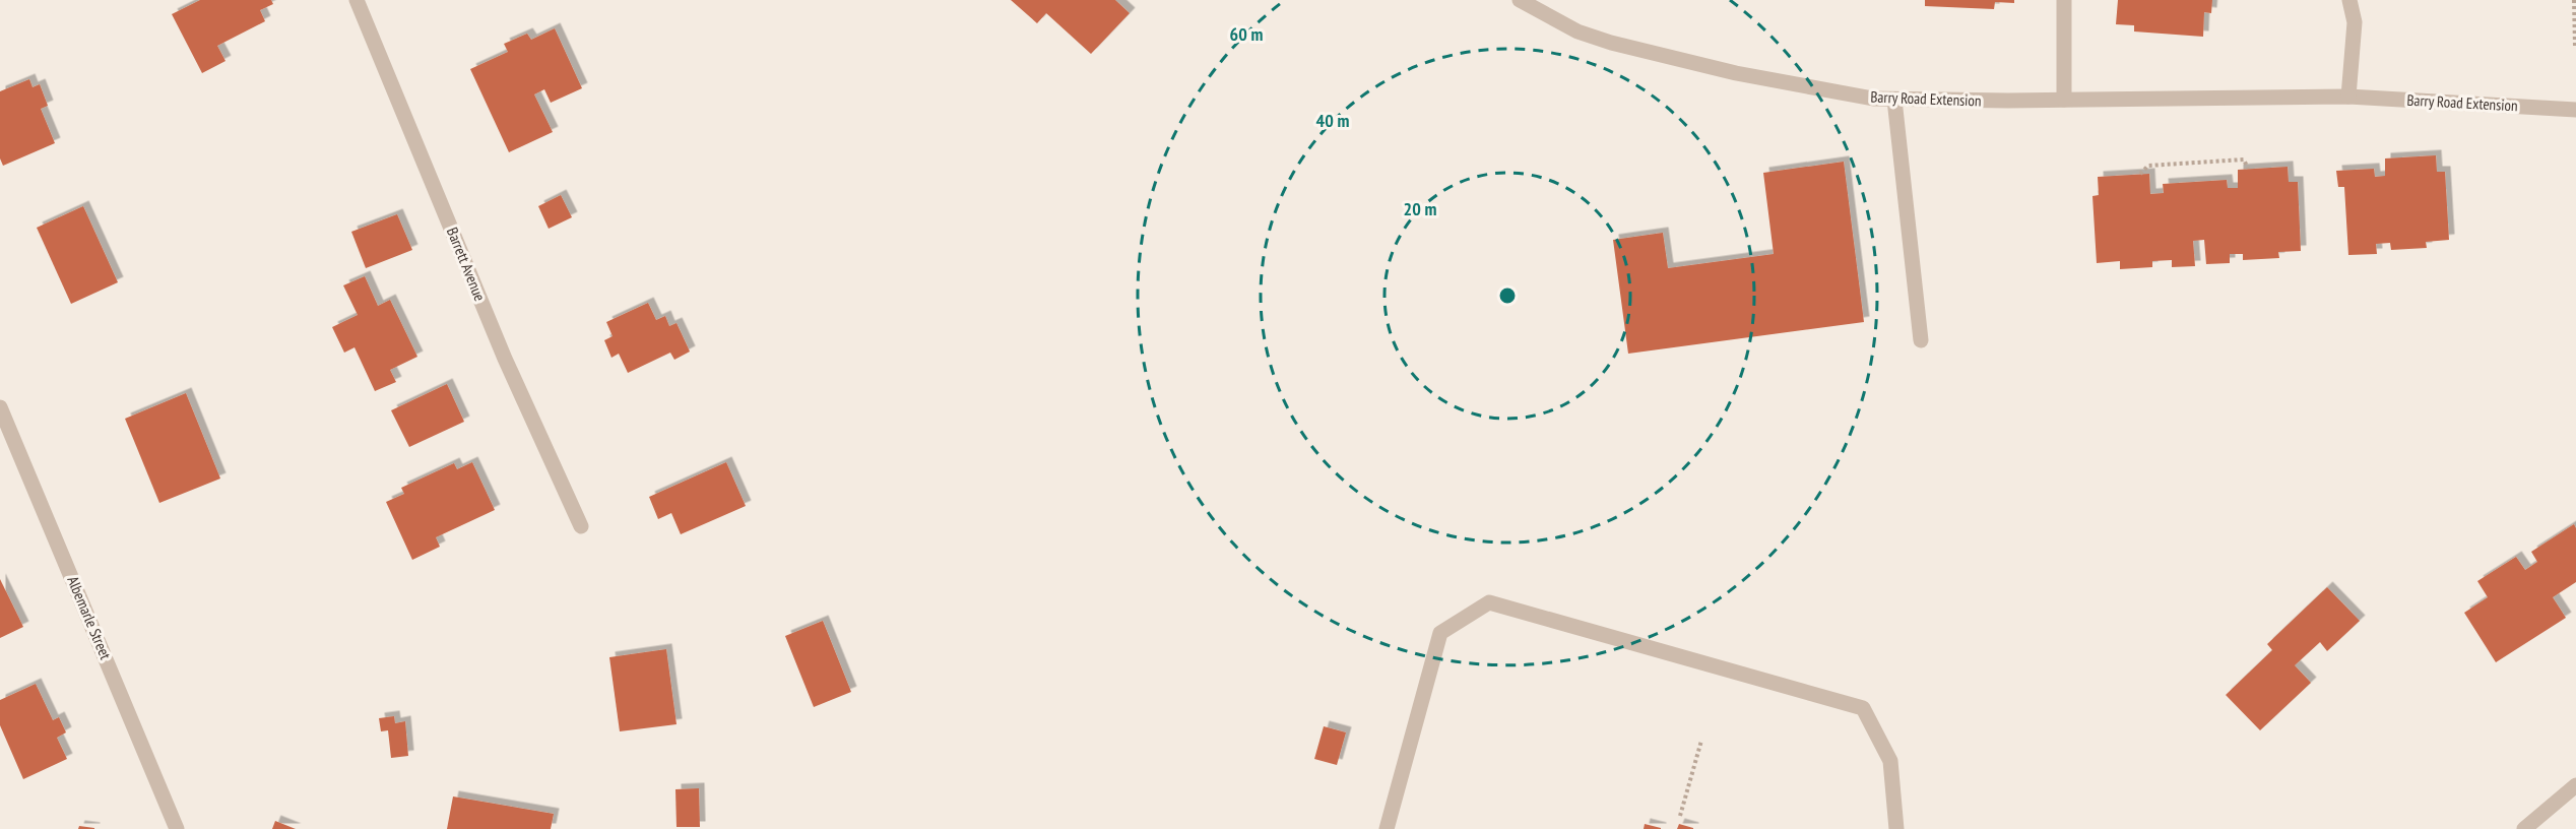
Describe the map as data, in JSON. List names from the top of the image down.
{
  "streets": {
    "street": ["Barry Road Extension", "Barrett Avenue", "Albemarle Street"]
  },
  "rings": ["60 m", "40 m", "20 m"]
}
